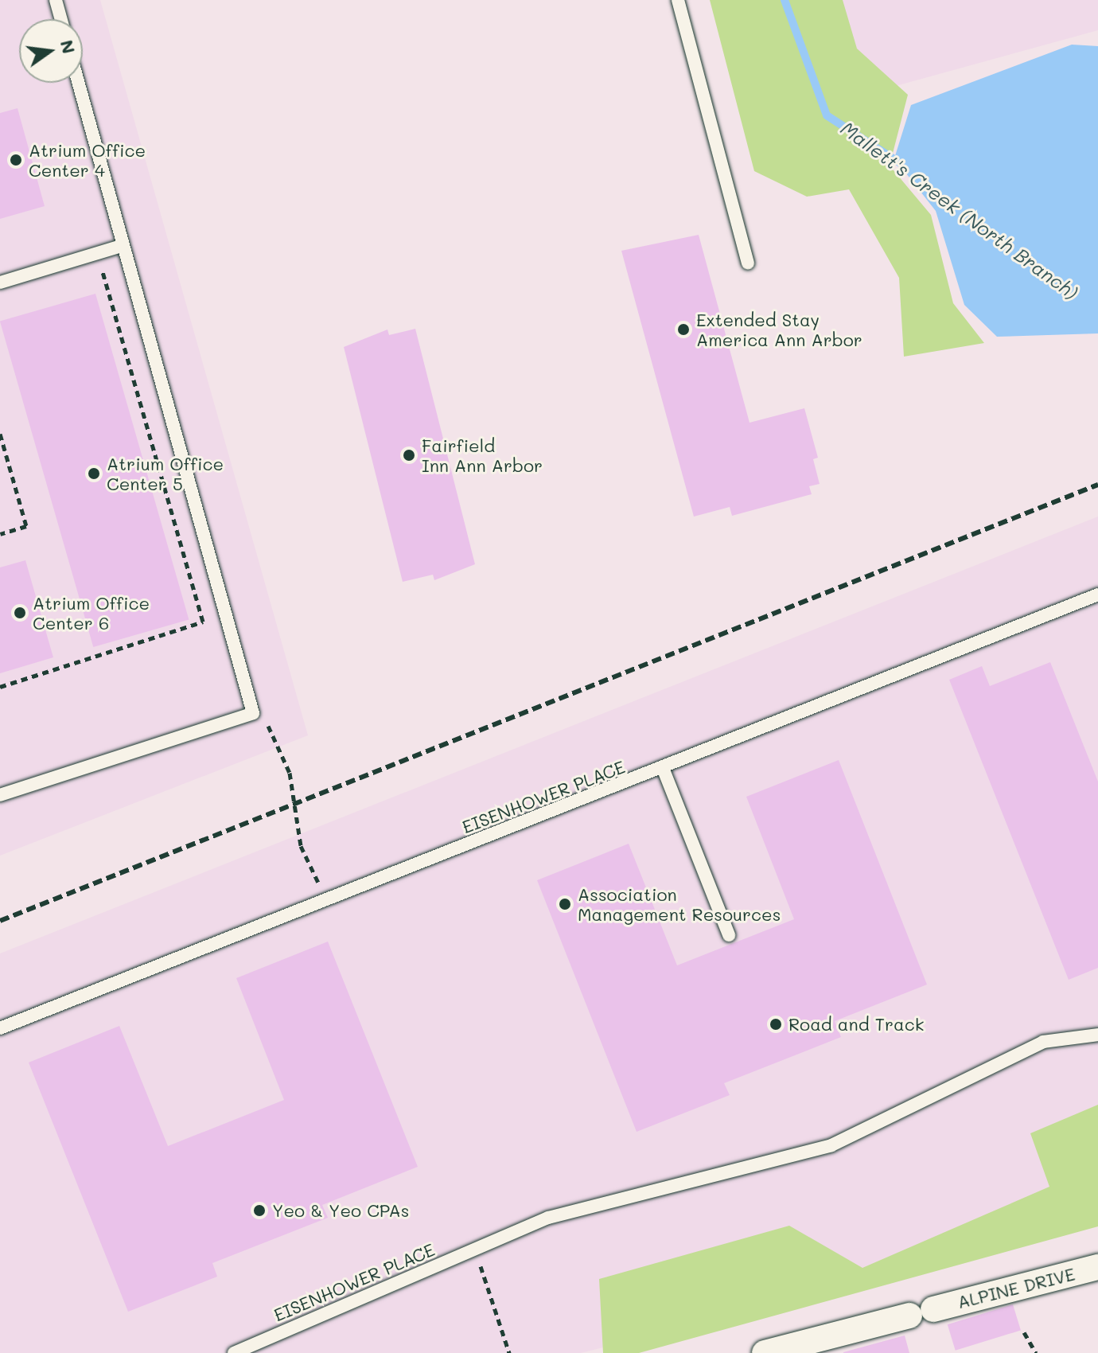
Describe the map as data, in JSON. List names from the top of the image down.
{
  "streets": {
    "street": ["ALPINE DRIVE"],
    "lane": ["EISENHOWER PLACE"]
  },
  "water": ["Mallett's Creek (North Branch)"],
  "places": [
    "Atrium Office Center 4",
    "Extended Stay America Ann Arbor",
    "Fairfield Inn Ann Arbor",
    "Atrium Office Center 5",
    "Atrium Office Center 6",
    "Association Management Resources",
    "Road and Track",
    "Yeo & Yeo CPAs"
  ],
  "north": "right"
}
